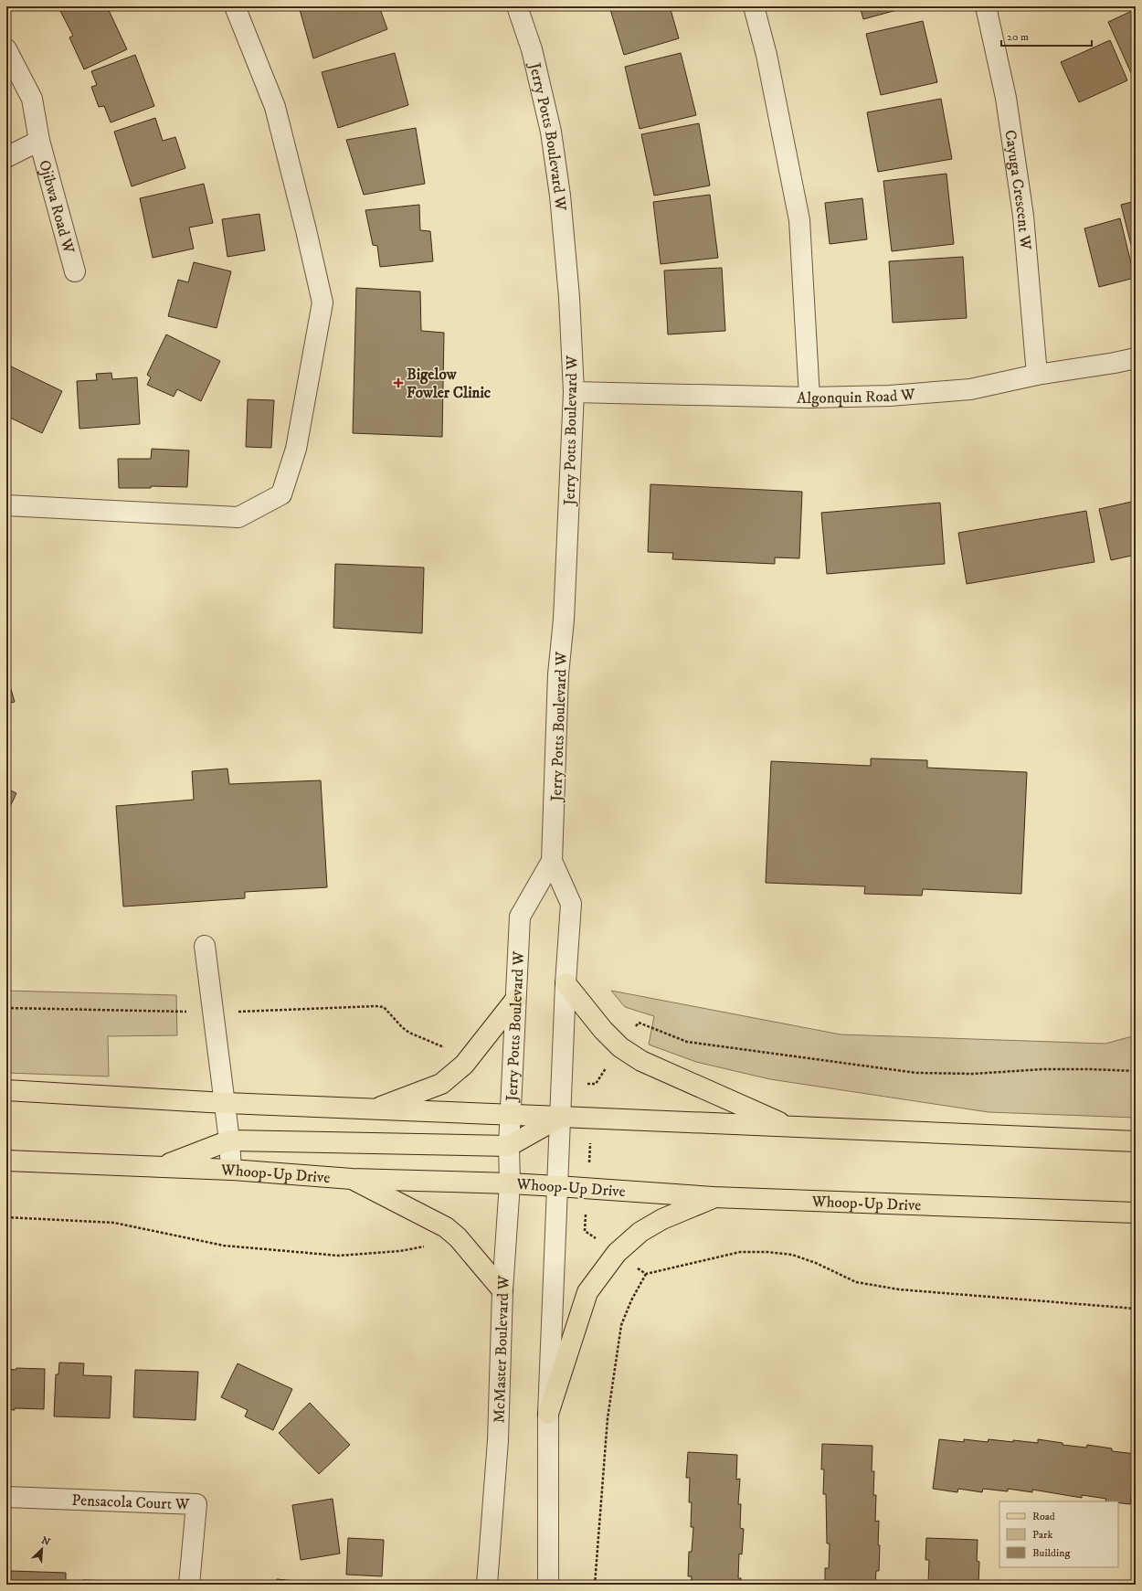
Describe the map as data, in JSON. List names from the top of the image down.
{
  "streets": {
    "main road": ["Whoop-Up Drive"],
    "street": [
      "Jerry Potts Boulevard W",
      "Cayuga Crescent W",
      "Ojibwa Road W",
      "Algonquin Road W",
      "McMaster Boulevard W",
      "Pensacola Court W"
    ]
  },
  "crossings": [
    ["Jerry Potts Boulevard W", "Algonquin Road W"],
    ["Jerry Potts Boulevard W", "McMaster Boulevard W"],
    ["Cayuga Crescent W", "Algonquin Road W"],
    ["Whoop-Up Drive", "McMaster Boulevard W"]
  ],
  "places": {
    "health": ["Bigelow Fowler Clinic"]
  },
  "legend": ["Road", "Park", "Building"],
  "scale_bar": "20 m",
  "north": "top right"
}
